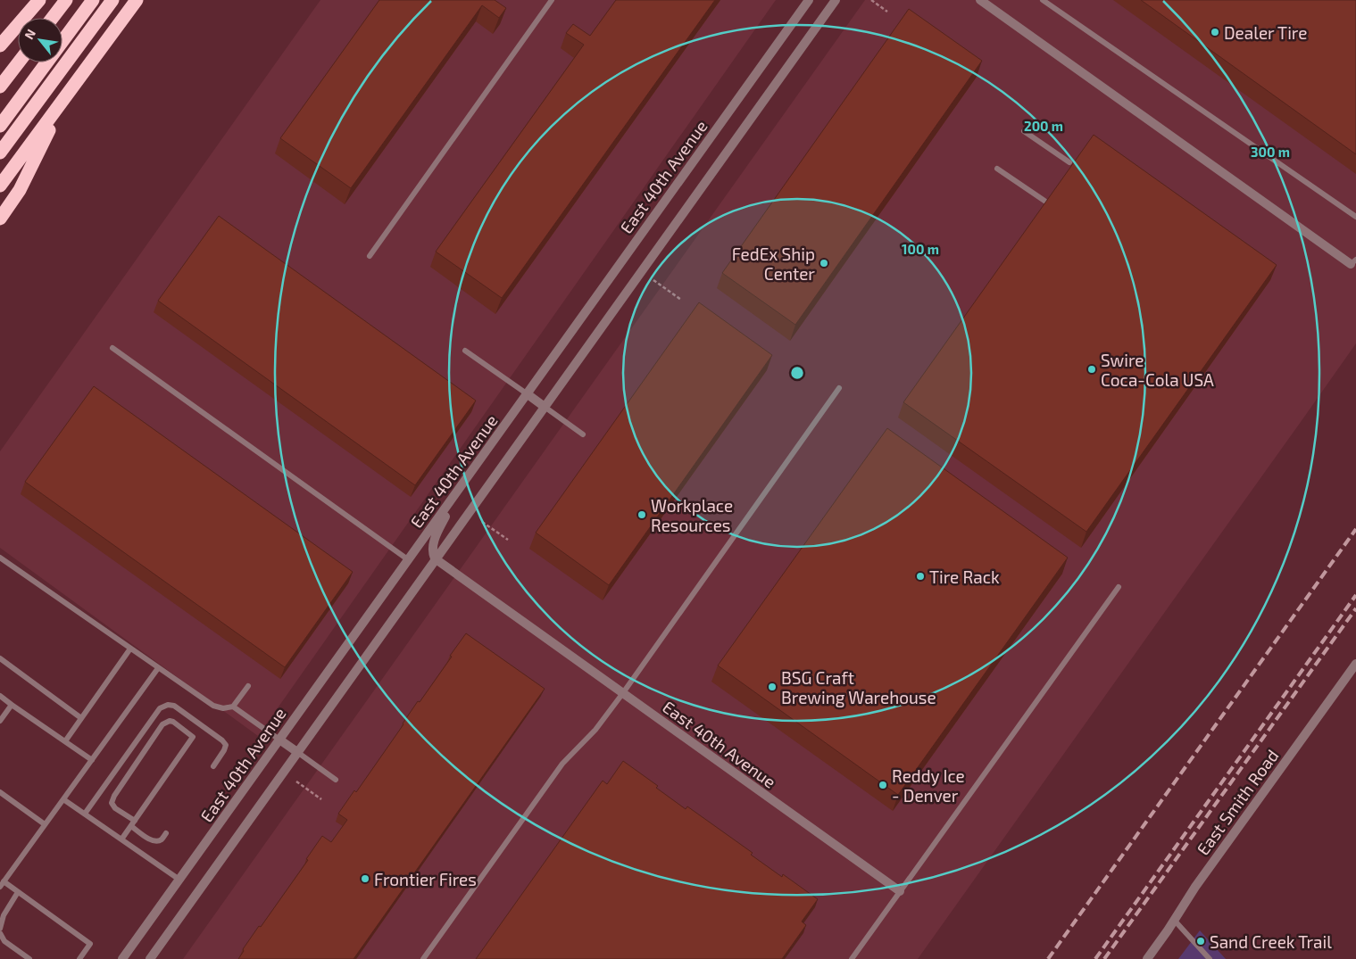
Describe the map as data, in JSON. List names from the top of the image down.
{
  "streets": {
    "street": ["East 40th Avenue", "East Smith Road"]
  },
  "places": [
    "Dealer Tire",
    "FedEx Ship Center",
    "Swire Coca-Cola USA",
    "Workplace Resources",
    "Tire Rack",
    "BSG Craft Brewing Warehouse",
    "Reddy Ice - Denver",
    "Frontier Fires",
    "Sand Creek Trail"
  ],
  "north": "top left",
  "rings": ["200 m", "300 m", "100 m"]
}
